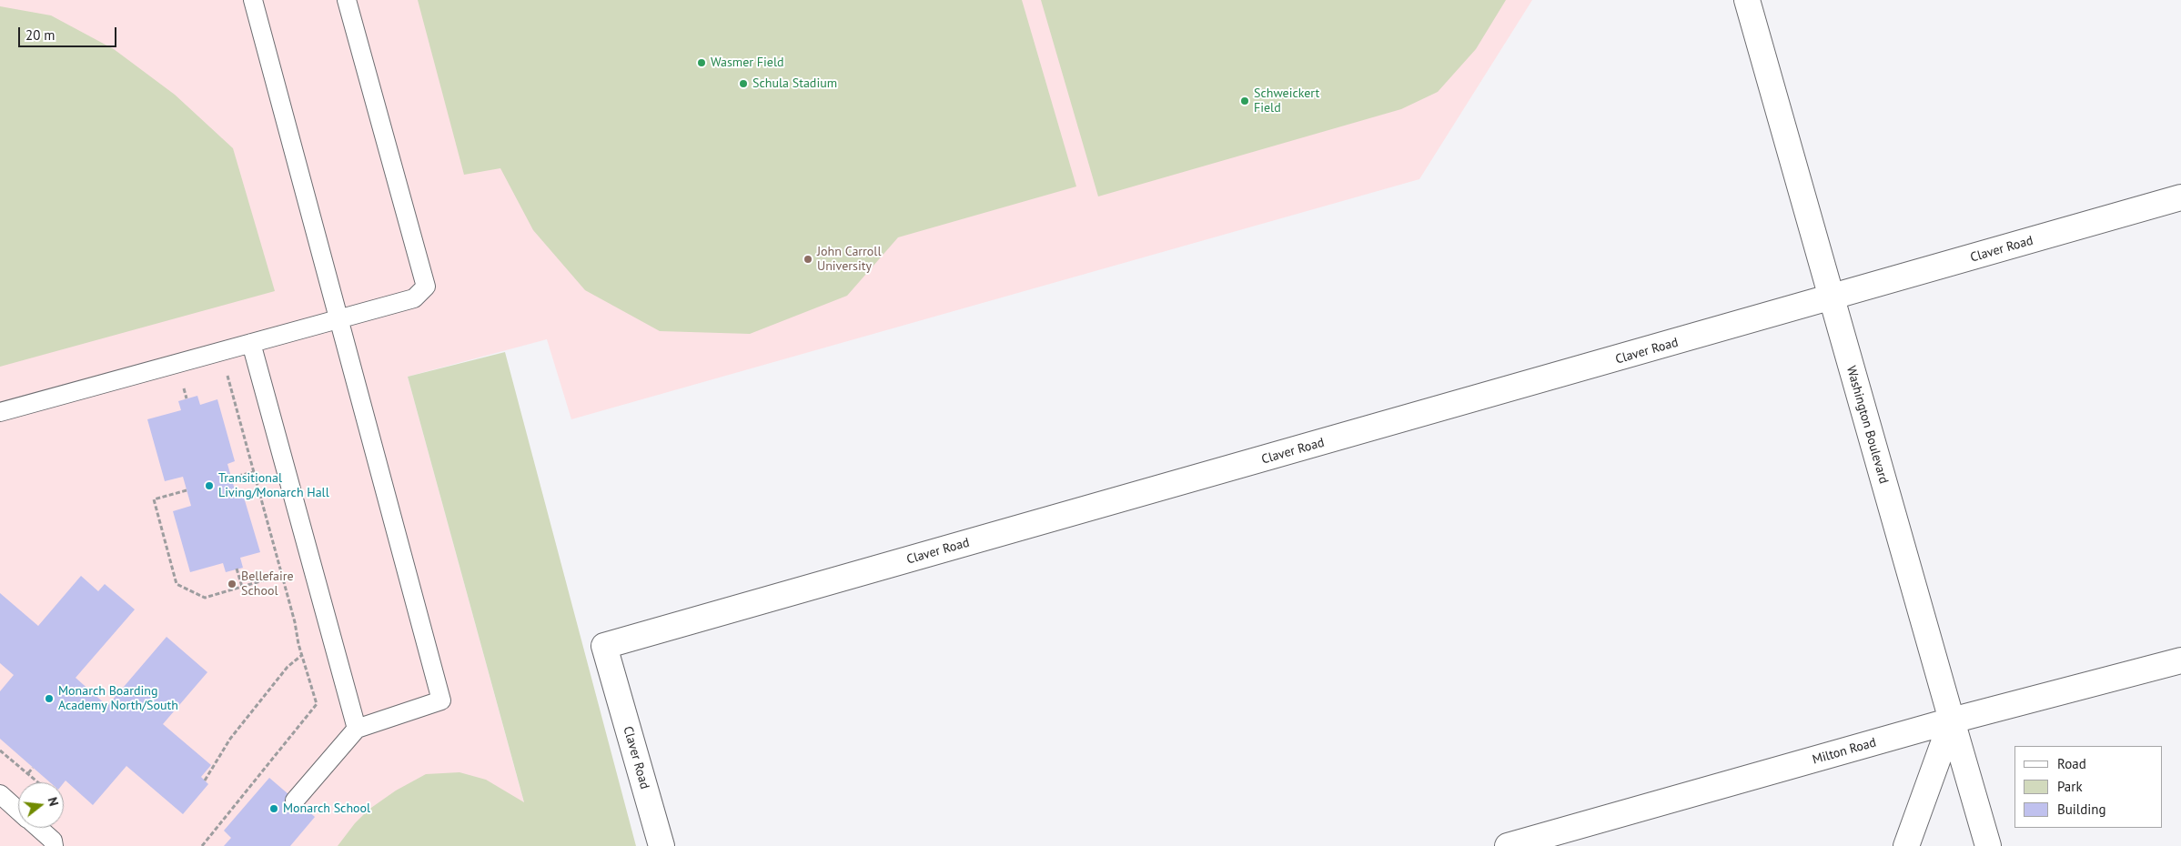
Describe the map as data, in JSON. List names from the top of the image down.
{
  "streets": {
    "street": ["Claver Road", "Washington Boulevard", "Milton Road"]
  },
  "crossings": [
    ["Claver Road", "Washington Boulevard"],
    ["Washington Boulevard", "Milton Road"]
  ],
  "places": [
    "Wasmer Field",
    "Schula Stadium",
    "Schweickert Field",
    "John Carroll University",
    "Transitional Living/Monarch Hall",
    "Bellefaire School",
    "Monarch Boarding Academy North/South",
    "Monarch School"
  ],
  "legend": ["Road", "Park", "Building"],
  "scale_bar": "20 m",
  "north": "right"
}
